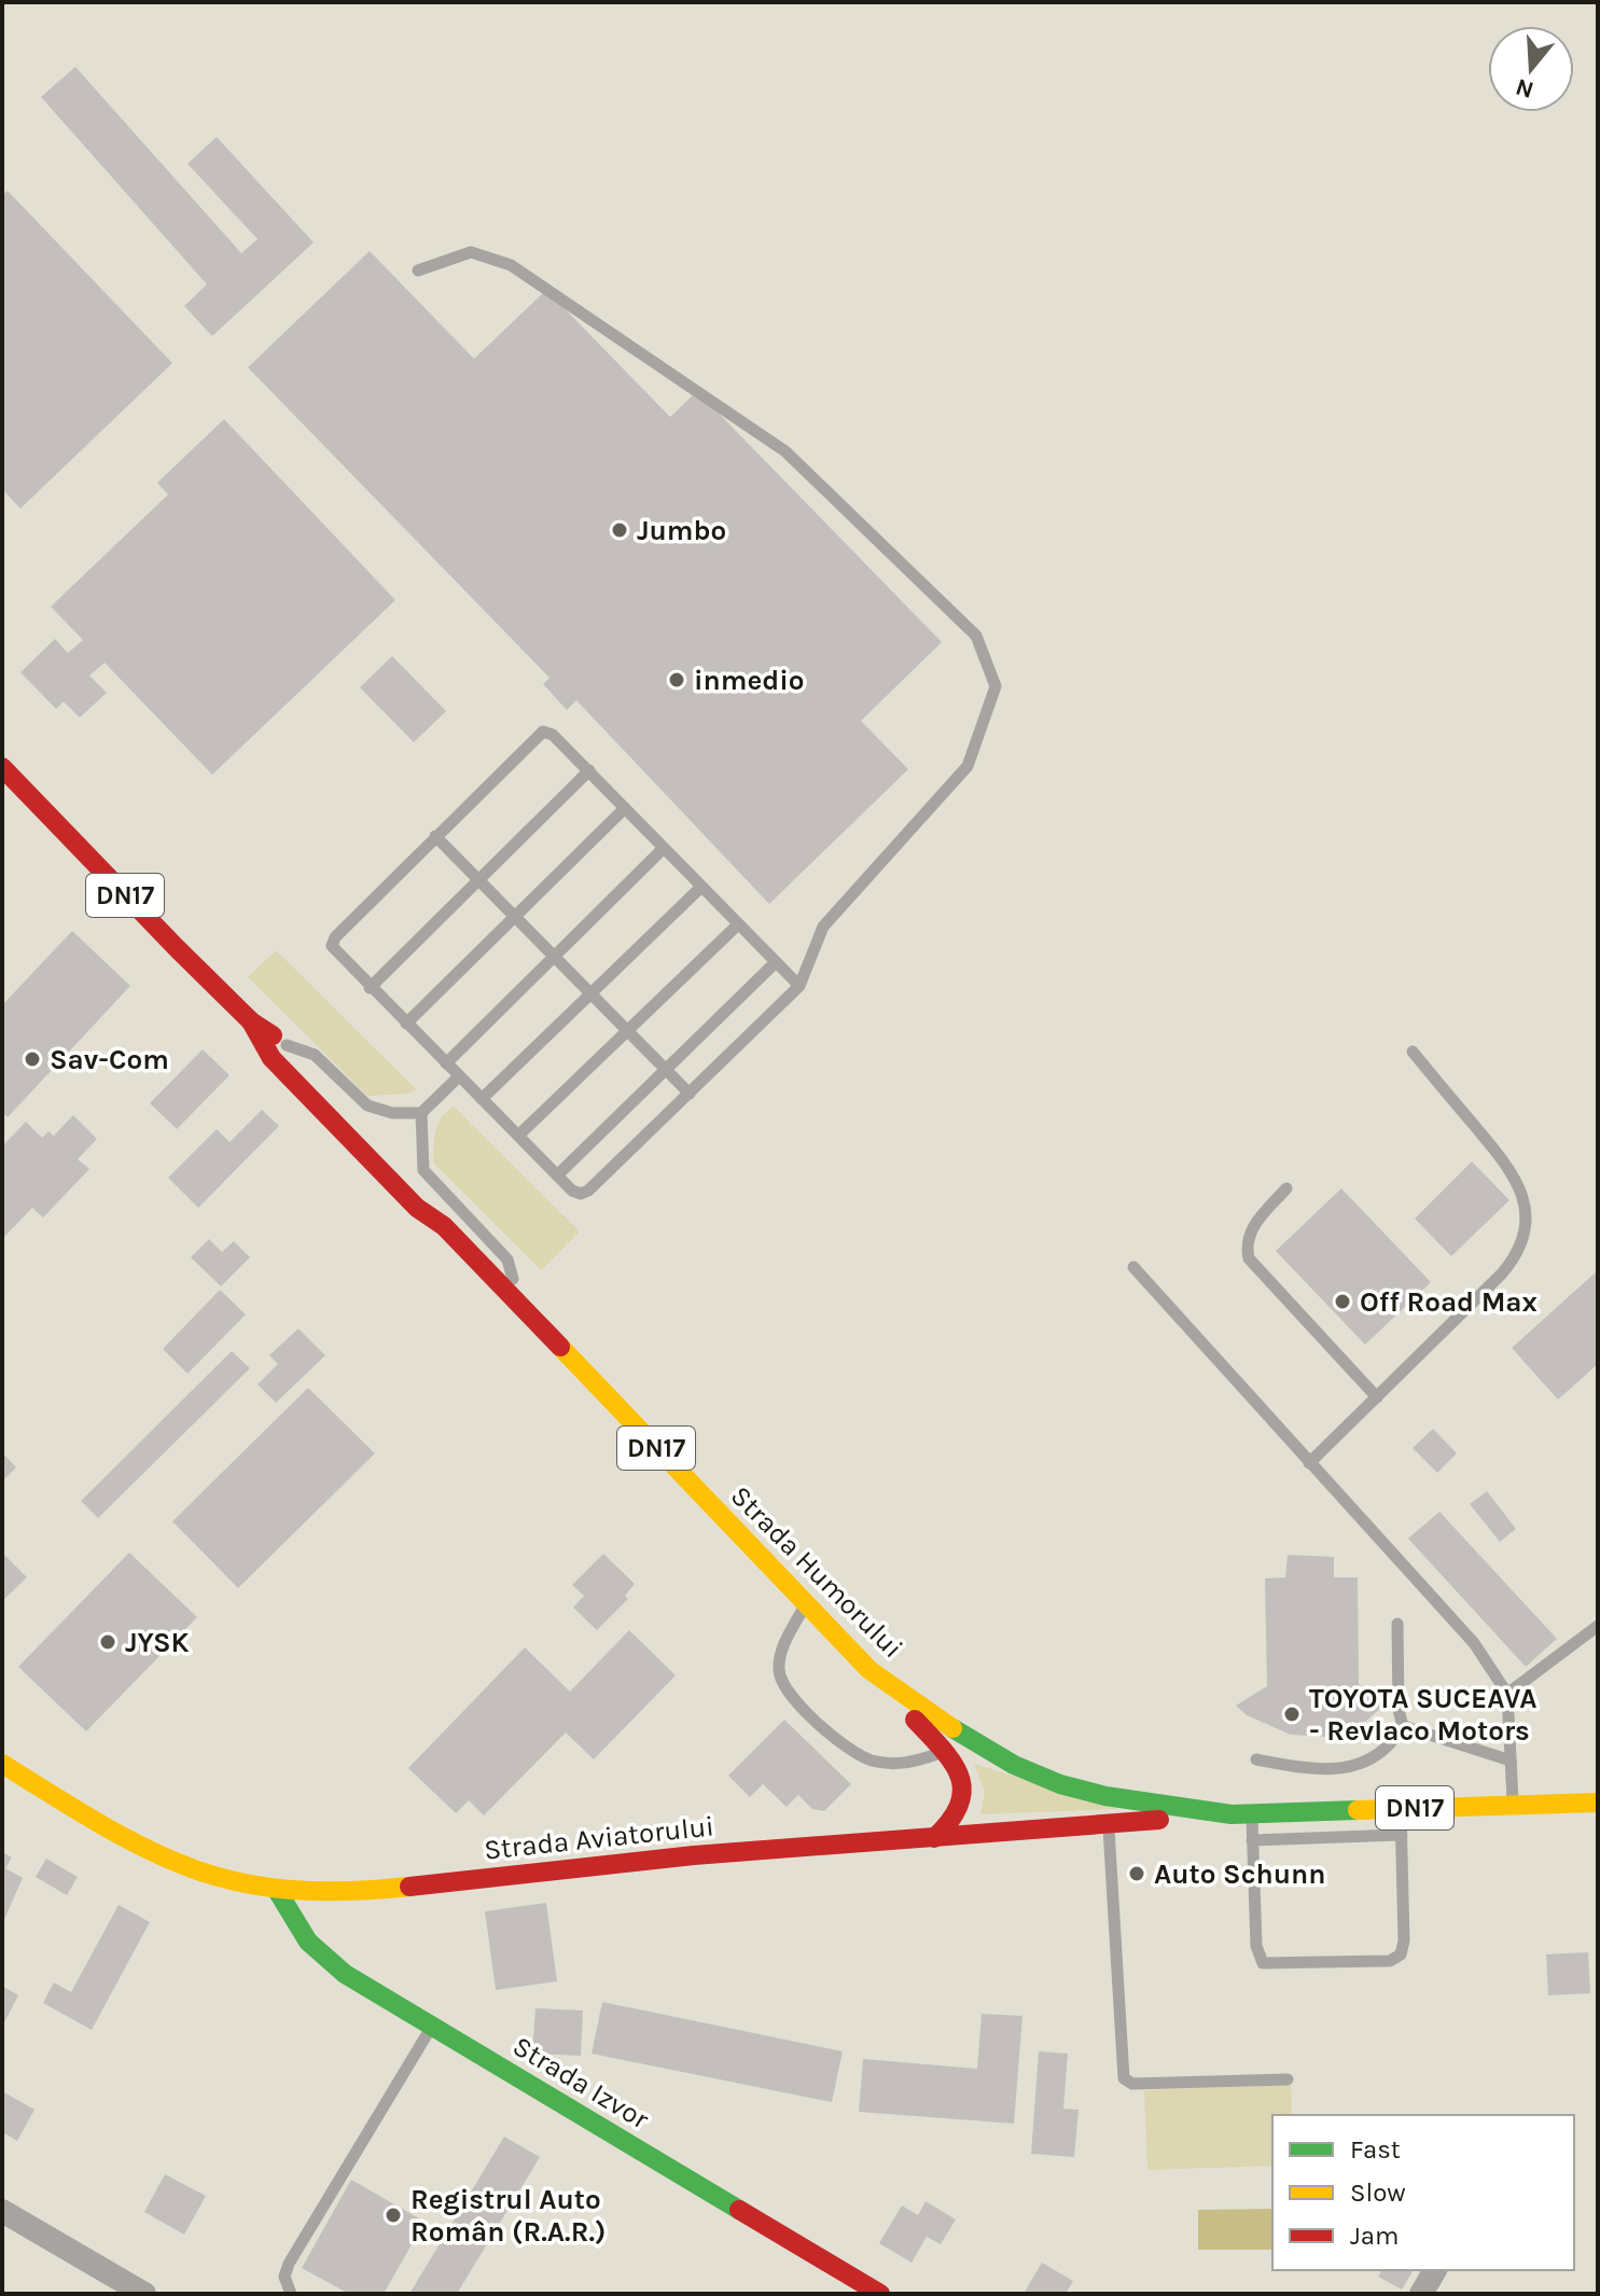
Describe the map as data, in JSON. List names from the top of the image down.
{
  "streets": {
    "main road": [
      "DN17",
      "Strada Humorului",
      "Strada Aviatorului",
      "Strada Izvor"
    ]
  },
  "crossings": [
    ["Strada Humorului", "Strada Aviatorului"],
    ["Strada Aviatorului", "Strada Izvor"]
  ],
  "places": [
    "Jumbo",
    "inmedio",
    "Sav-Com",
    "Off Road Max",
    "JYSK",
    "TOYOTA SUCEAVA - Revlaco Motors",
    "Auto Schunn",
    "Registrul Auto Român (R.A.R.)"
  ],
  "legend": ["Fast", "Slow", "Jam"],
  "north": "bottom"
}
